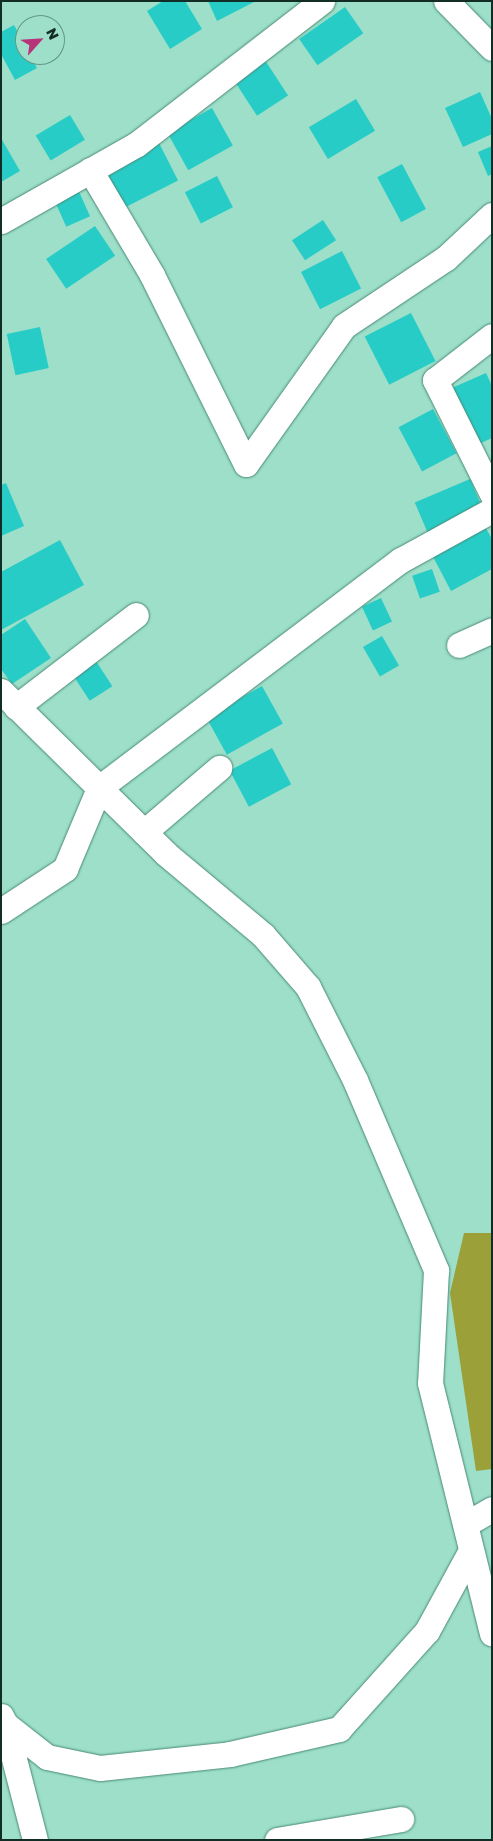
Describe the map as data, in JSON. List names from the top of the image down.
{
  "north": "top right"
}
